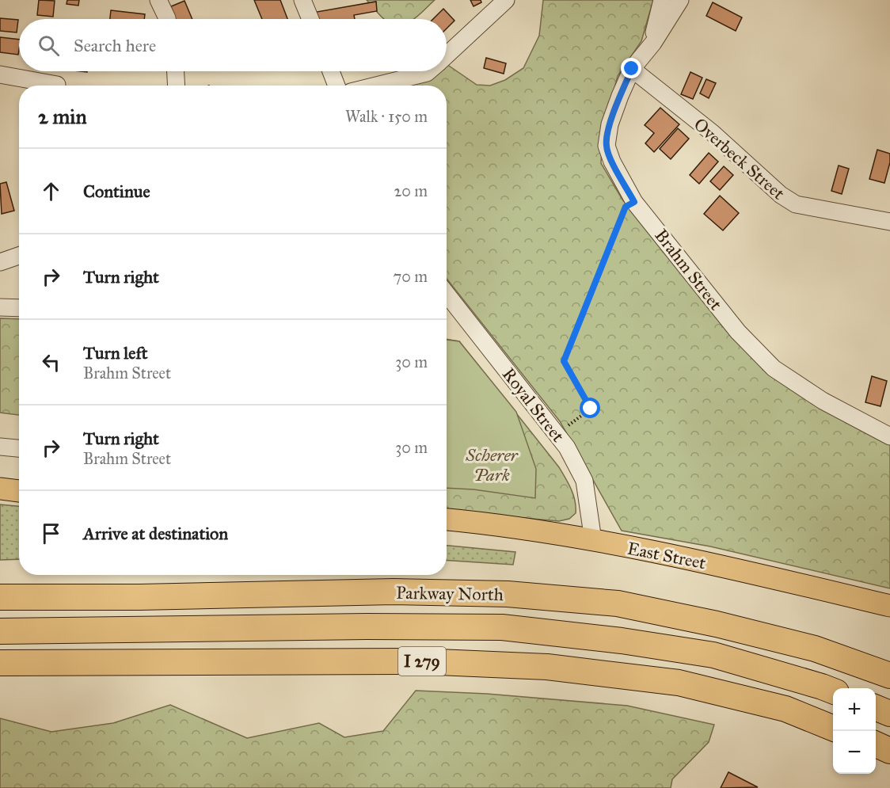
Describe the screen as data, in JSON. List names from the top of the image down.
{
  "streets": {
    "highway": ["Parkway North", "I 279"],
    "main road": ["East Street"],
    "street": ["Overbeck Street", "Brahm Street", "Royal Street"]
  },
  "crossings": [
    ["Overbeck Street", "Brahm Street"],
    ["Royal Street", "East Street"]
  ],
  "parks": ["Scherer Park"],
  "page": {
    "search": "Search here",
    "heading": ["2 min", "Walk · 150 m"],
    "list": [
      ["Continue", "20 m"],
      ["Turn right", "70 m"],
      ["Turn left", "Brahm Street", "30 m"],
      ["Turn right", "Brahm Street", "30 m"],
      "Arrive at destination"
    ],
    "map_buttons": ["+", "−"]
  }
}
